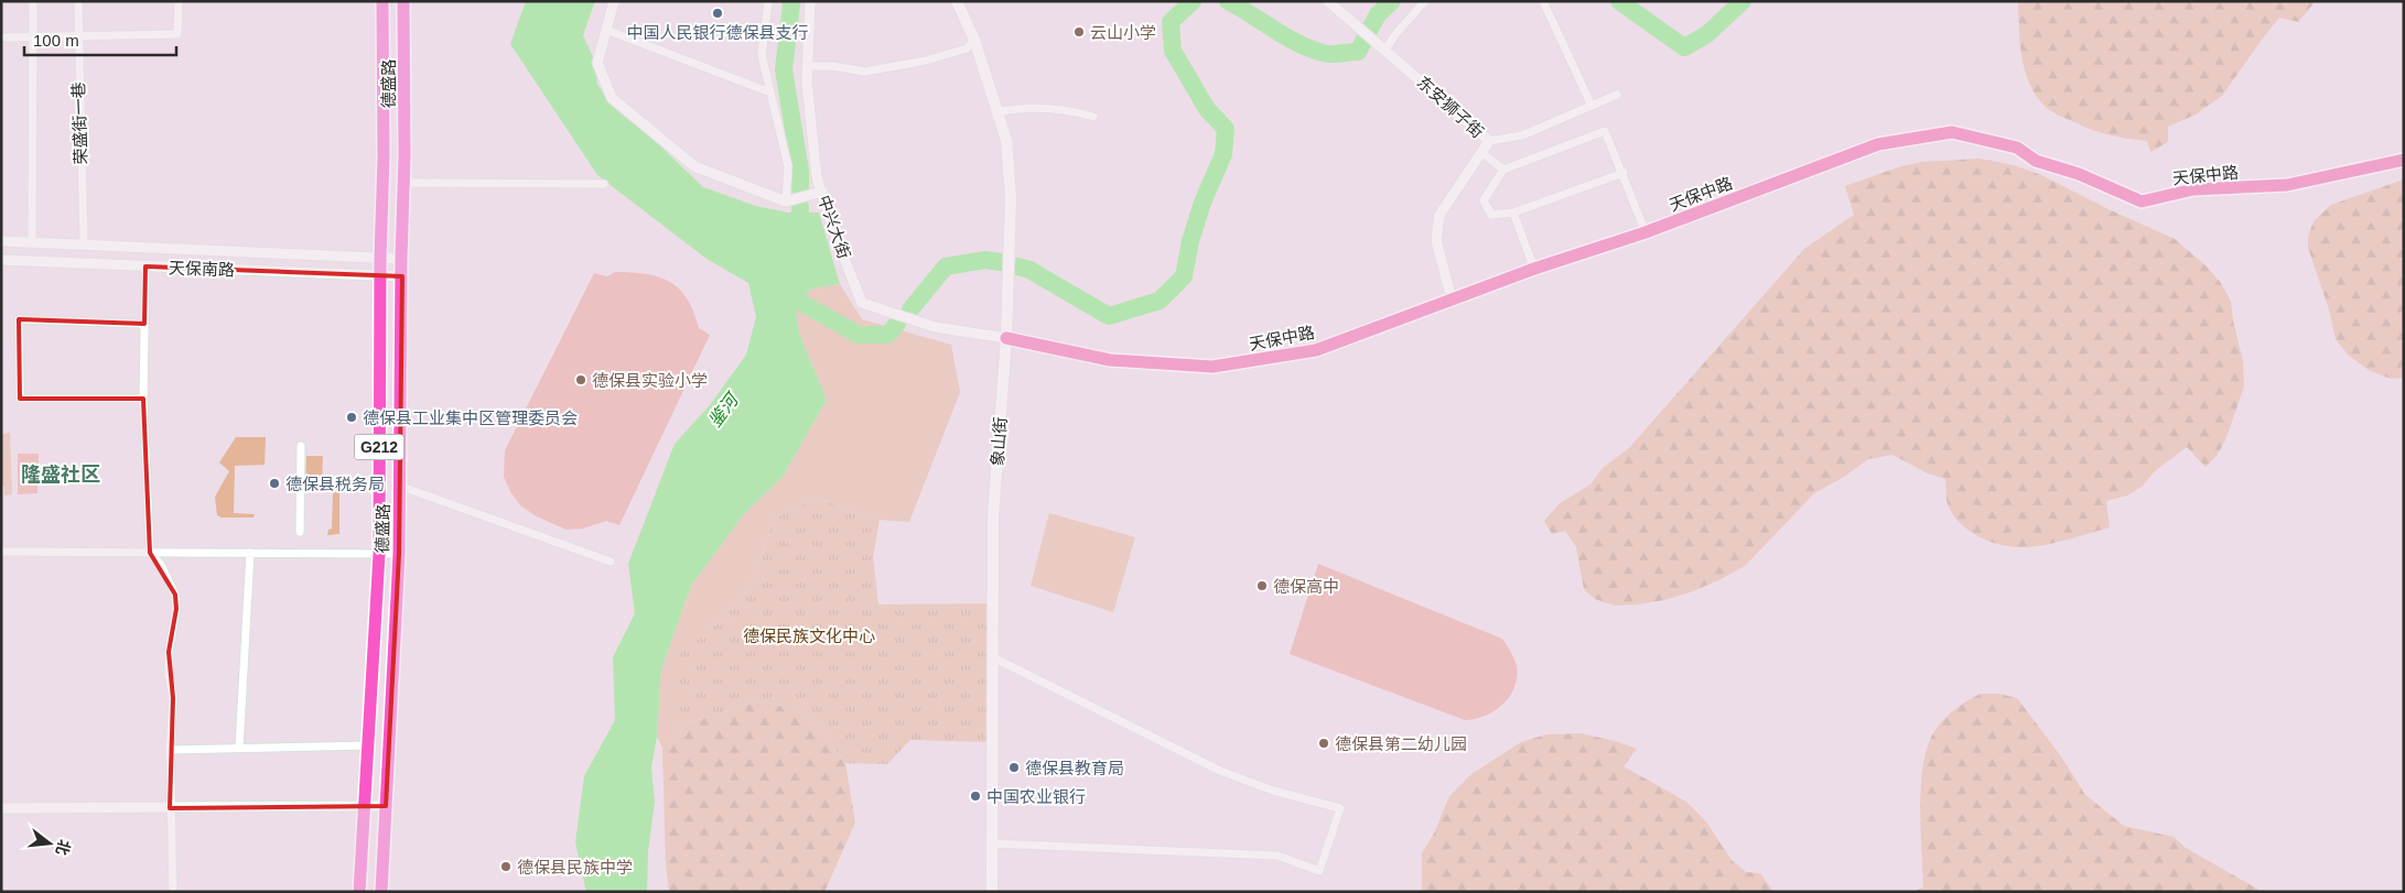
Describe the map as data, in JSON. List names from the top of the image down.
{
  "streets": {
    "highway": ["德盛路", "G212"],
    "main road": ["天保中路", "象山街"],
    "street": [
      "东安狮子街",
      "荣盛街一巷",
      "中兴大街",
      "天保南路"
    ]
  },
  "crossings": [
    ["德盛路", "天保南路"],
    ["东安狮子街", "天保中路"],
    ["荣盛街一巷", "天保南路"],
    ["天保中路", "中兴大街"],
    ["天保中路", "象山街"],
    ["中兴大街", "象山街"],
    ["天保南路", "G212"]
  ],
  "districts": ["隆盛社区"],
  "water": ["鉴河"],
  "parks": ["德保民族文化中心"],
  "places": [
    "中国人民银行德保县支行",
    "云山小学",
    "德保县实验小学",
    "德保县工业集中区管理委员会",
    "德保县税务局",
    "德保高中",
    "德保县第二幼儿园",
    "德保县教育局",
    "中国农业银行",
    "德保县民族中学"
  ],
  "scale_bar": "100 m",
  "north": "right"
}
